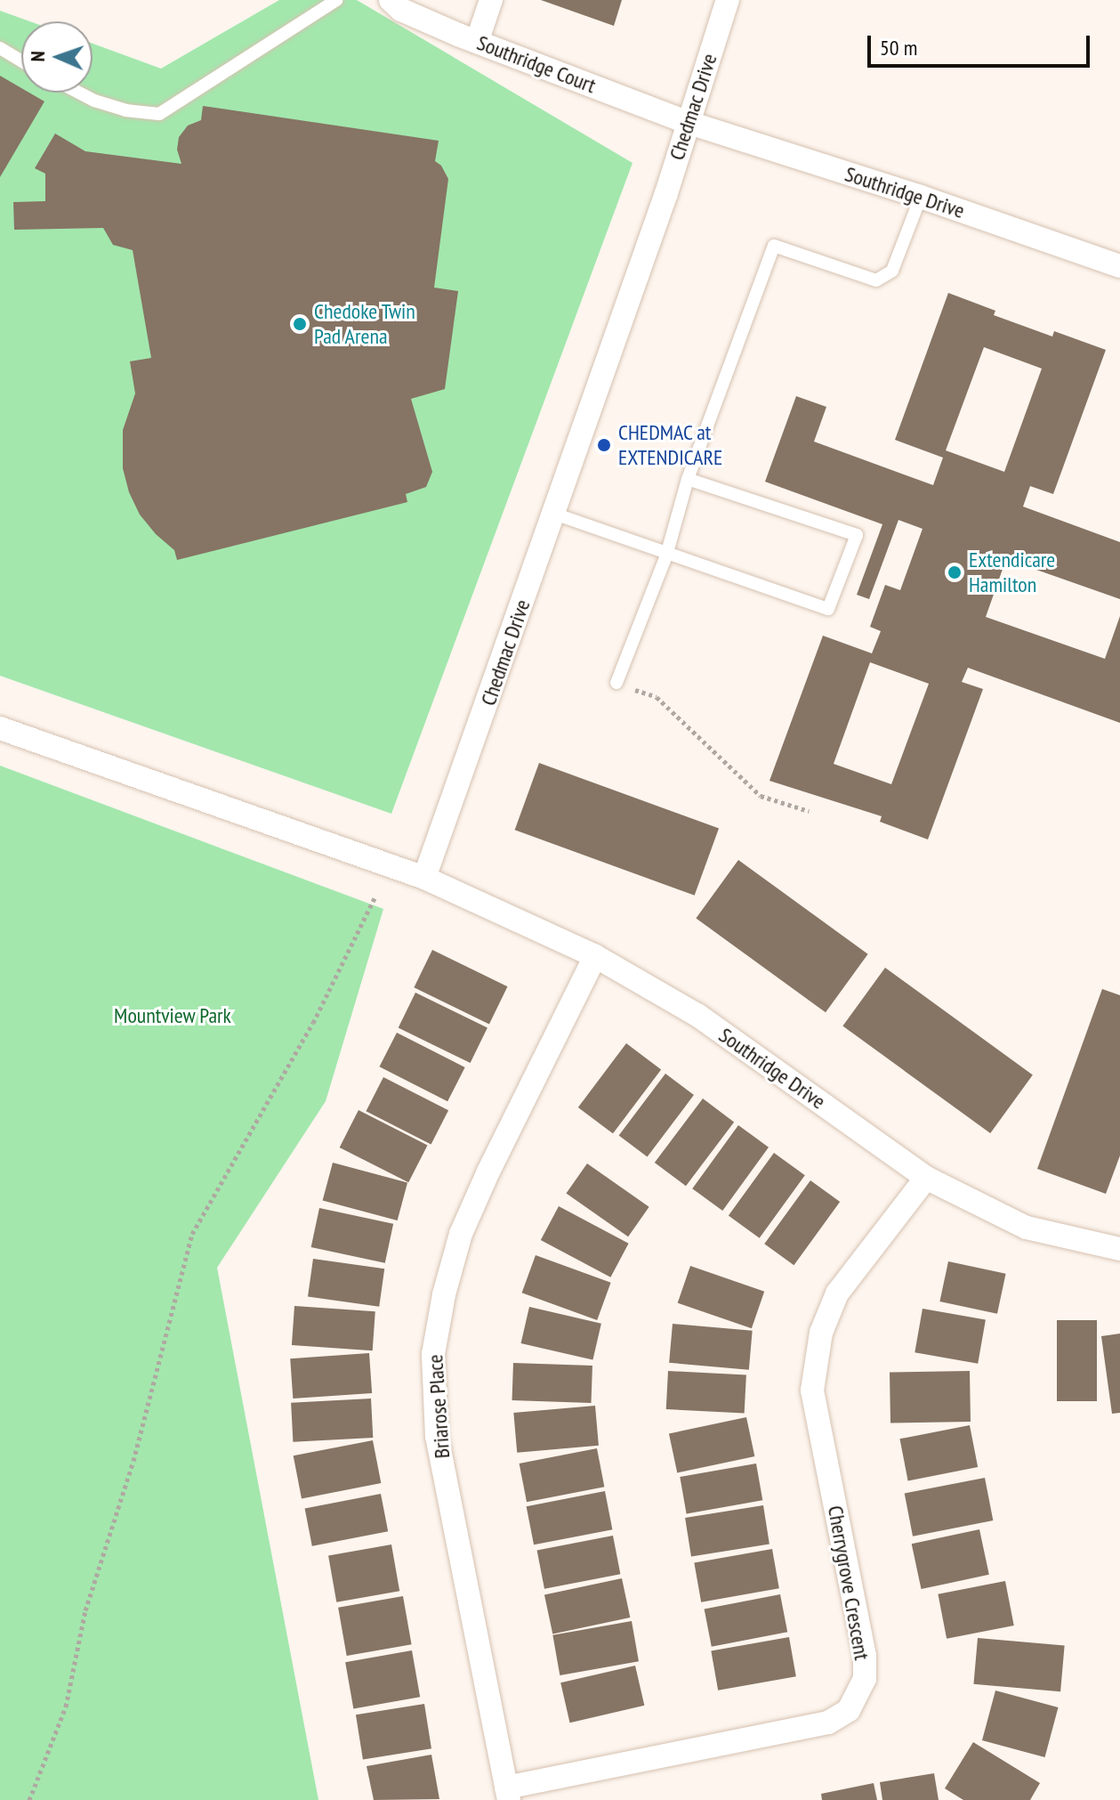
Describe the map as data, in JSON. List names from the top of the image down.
{
  "streets": {
    "street": [
      "Southridge Court",
      "Chedmac Drive",
      "Southridge Drive",
      "Briarose Place",
      "Cherrygrove Crescent"
    ]
  },
  "crossings": [
    ["Southridge Court", "Chedmac Drive"],
    ["Southridge Court", "Southridge Drive"],
    ["Chedmac Drive", "Southridge Drive"],
    ["Southridge Drive", "Briarose Place"],
    ["Southridge Drive", "Cherrygrove Crescent"],
    ["Briarose Place", "Cherrygrove Crescent"]
  ],
  "parks": ["Mountview Park"],
  "places": ["Chedoke Twin Pad Arena", "CHEDMAC at EXTENDICARE", "Extendicare Hamilton"],
  "scale_bar": "50 m",
  "north": "left"
}
